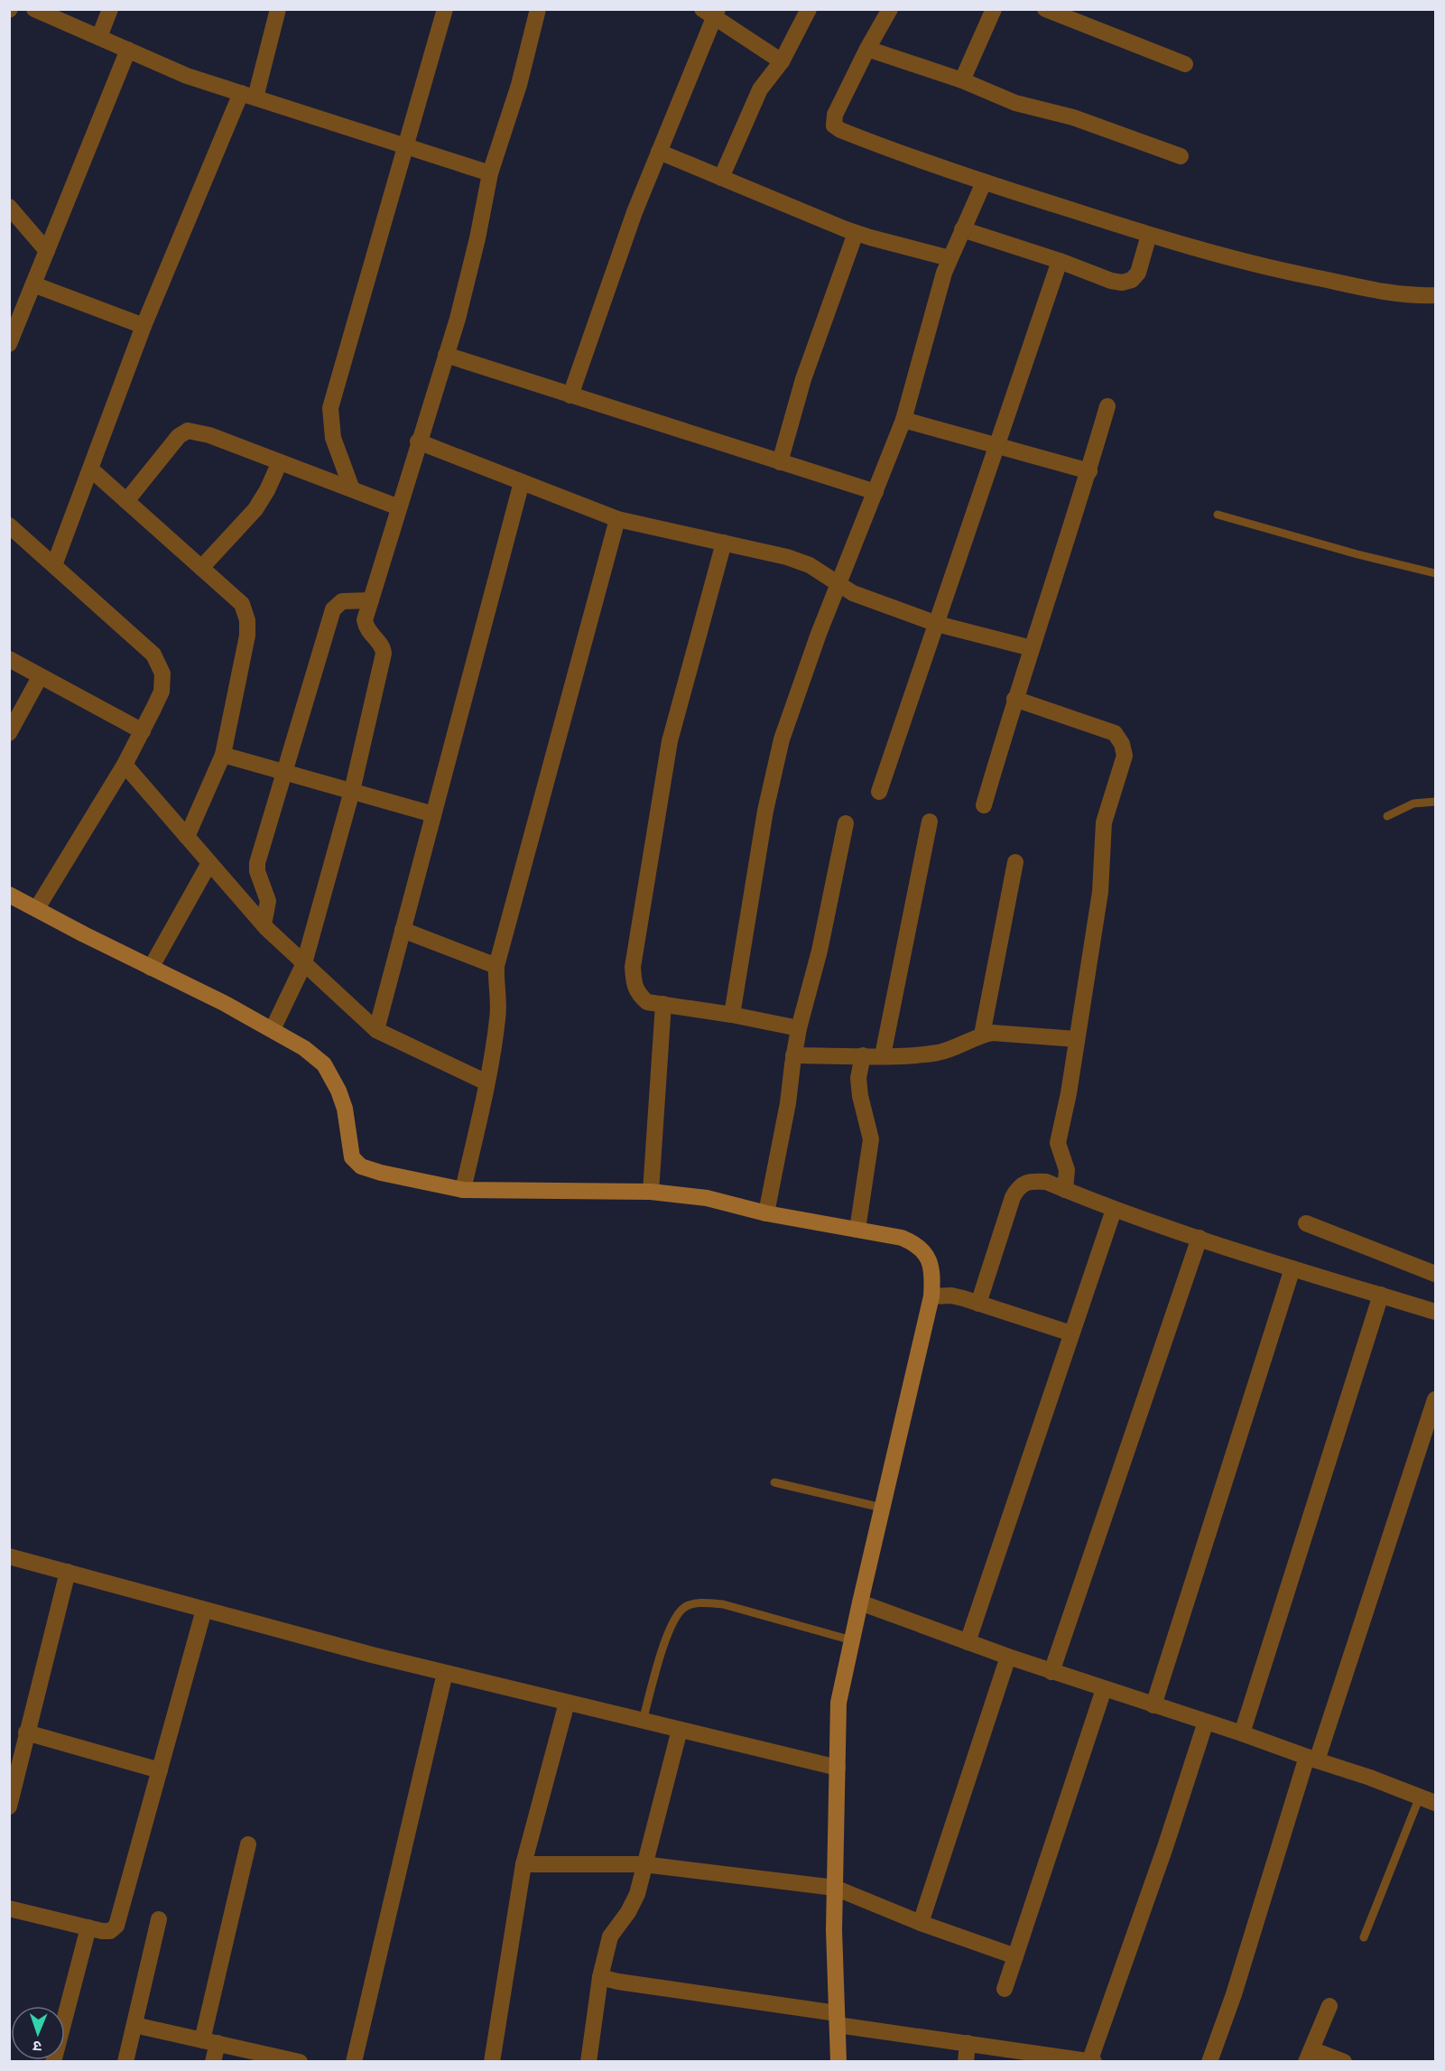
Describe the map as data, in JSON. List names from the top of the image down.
{
  "north": "bottom"
}
